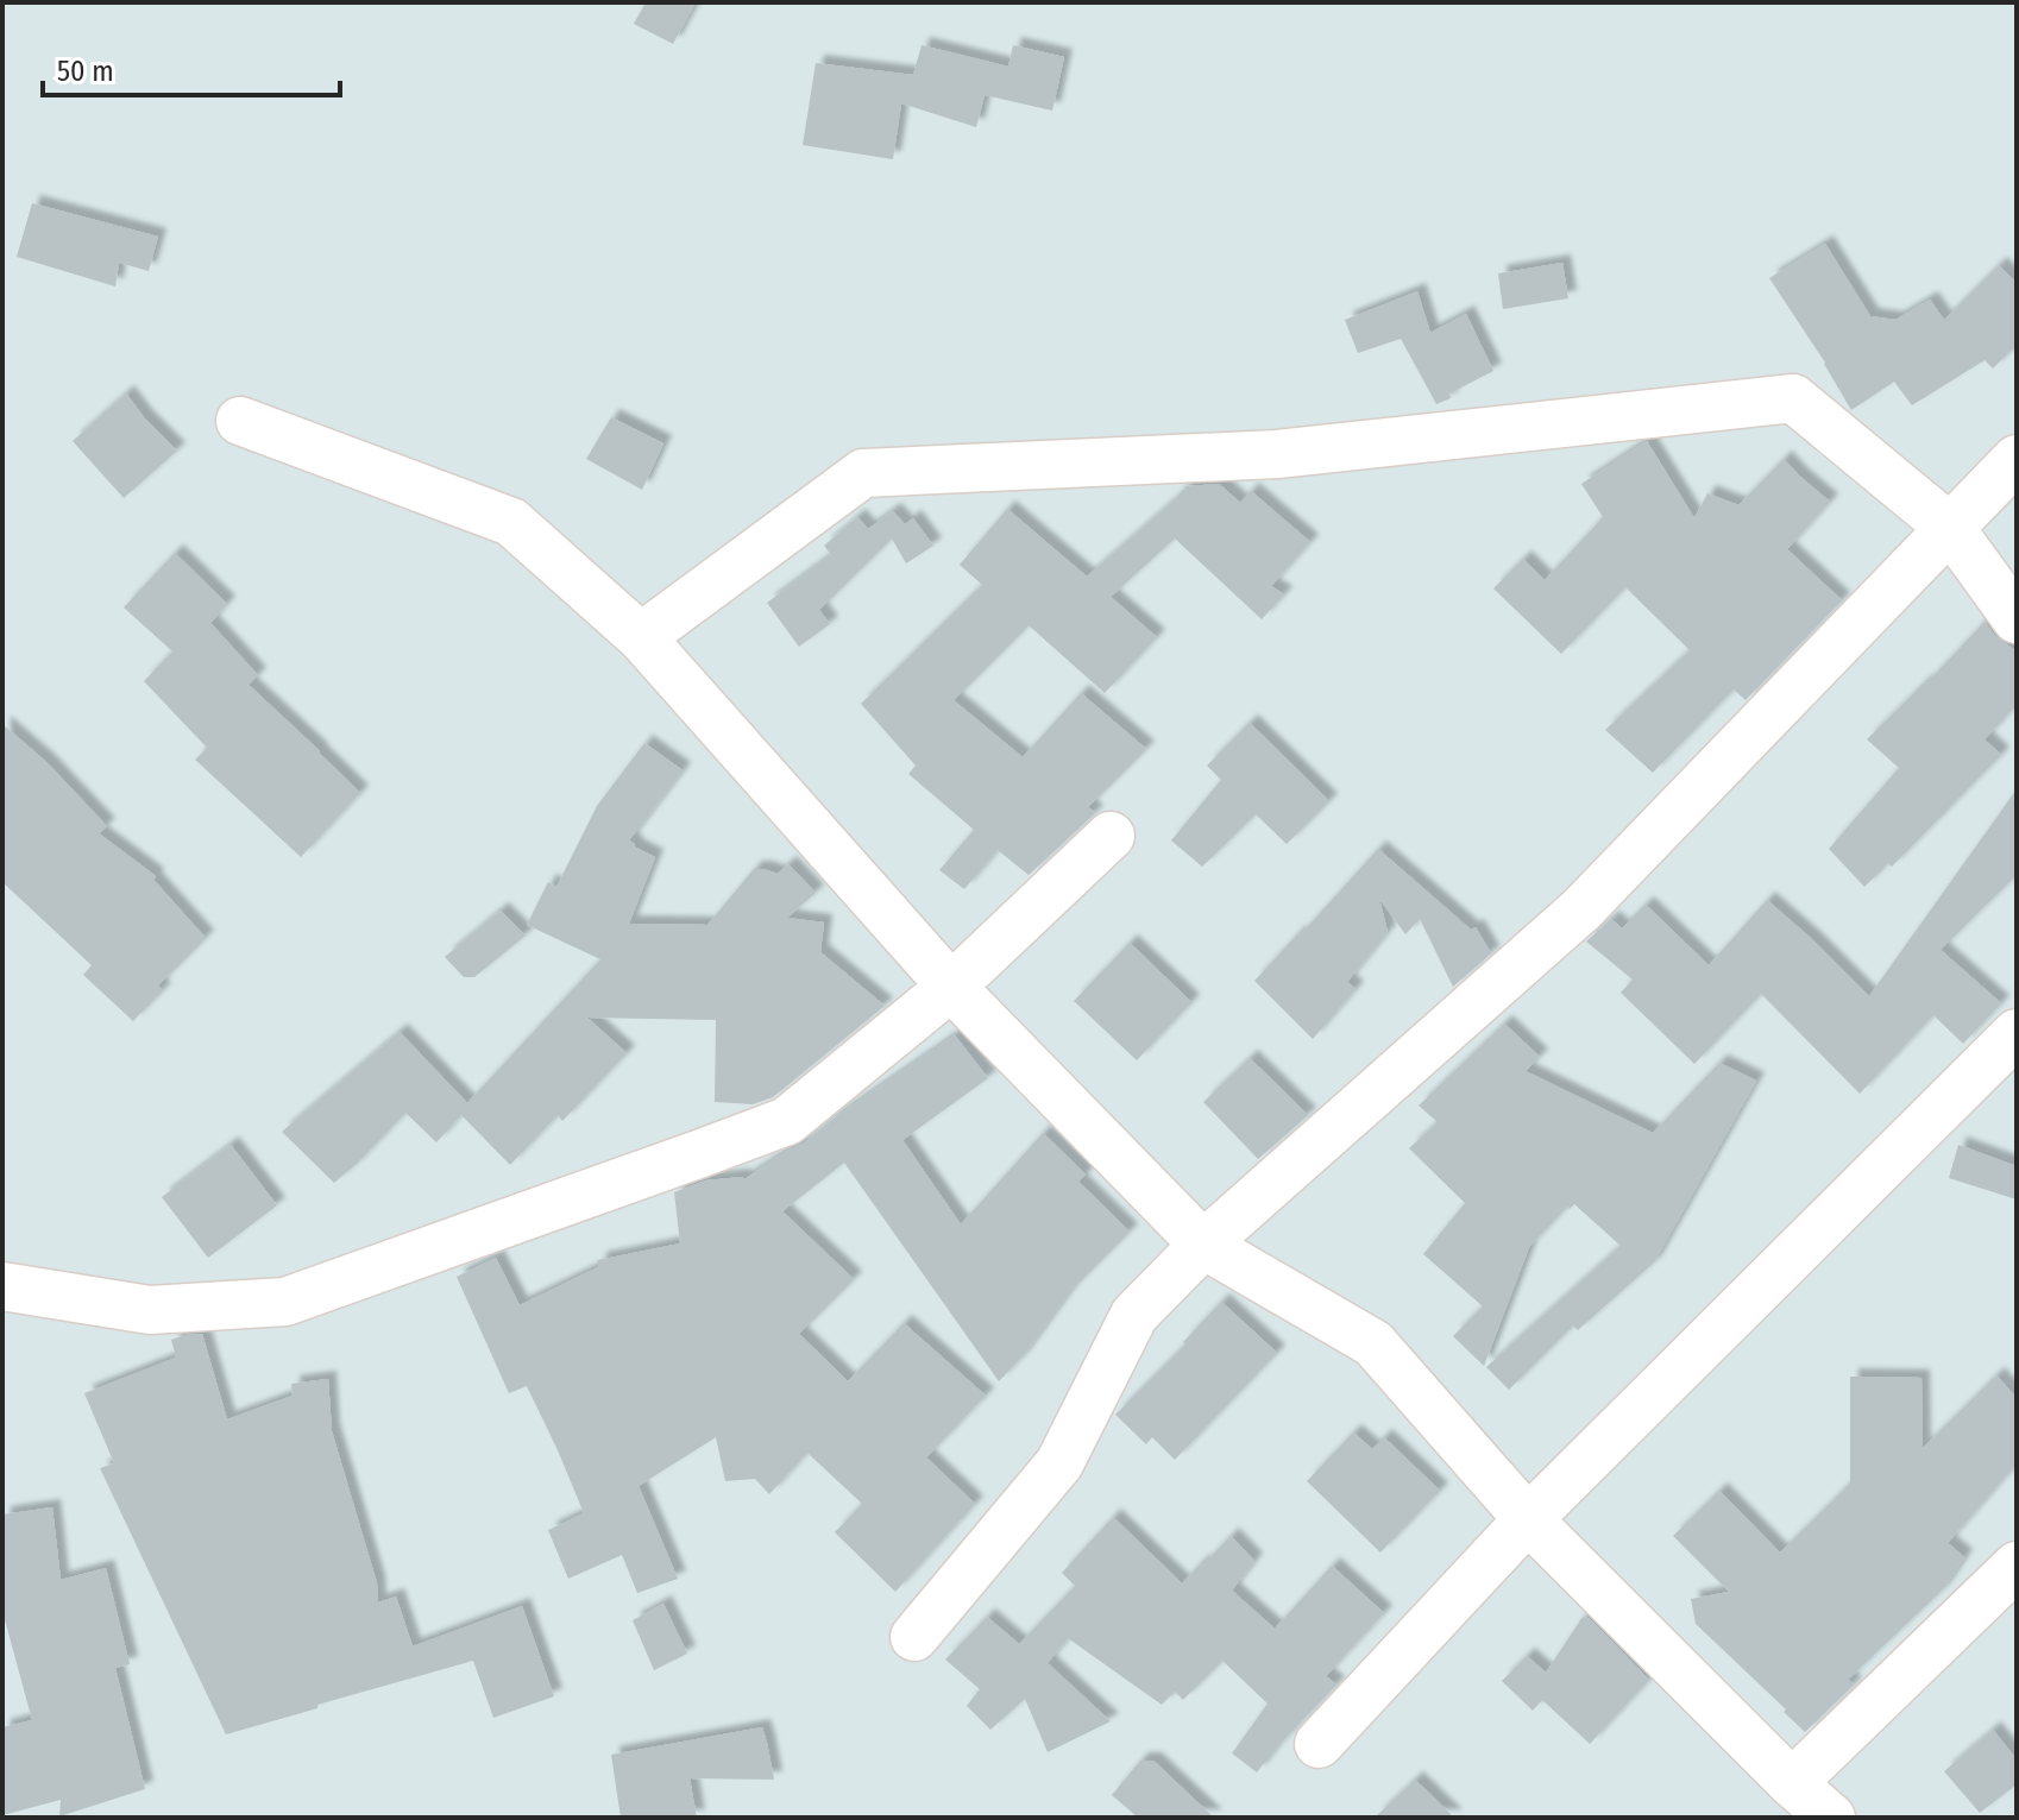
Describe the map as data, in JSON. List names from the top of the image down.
{
  "scale_bar": "50 m"
}
